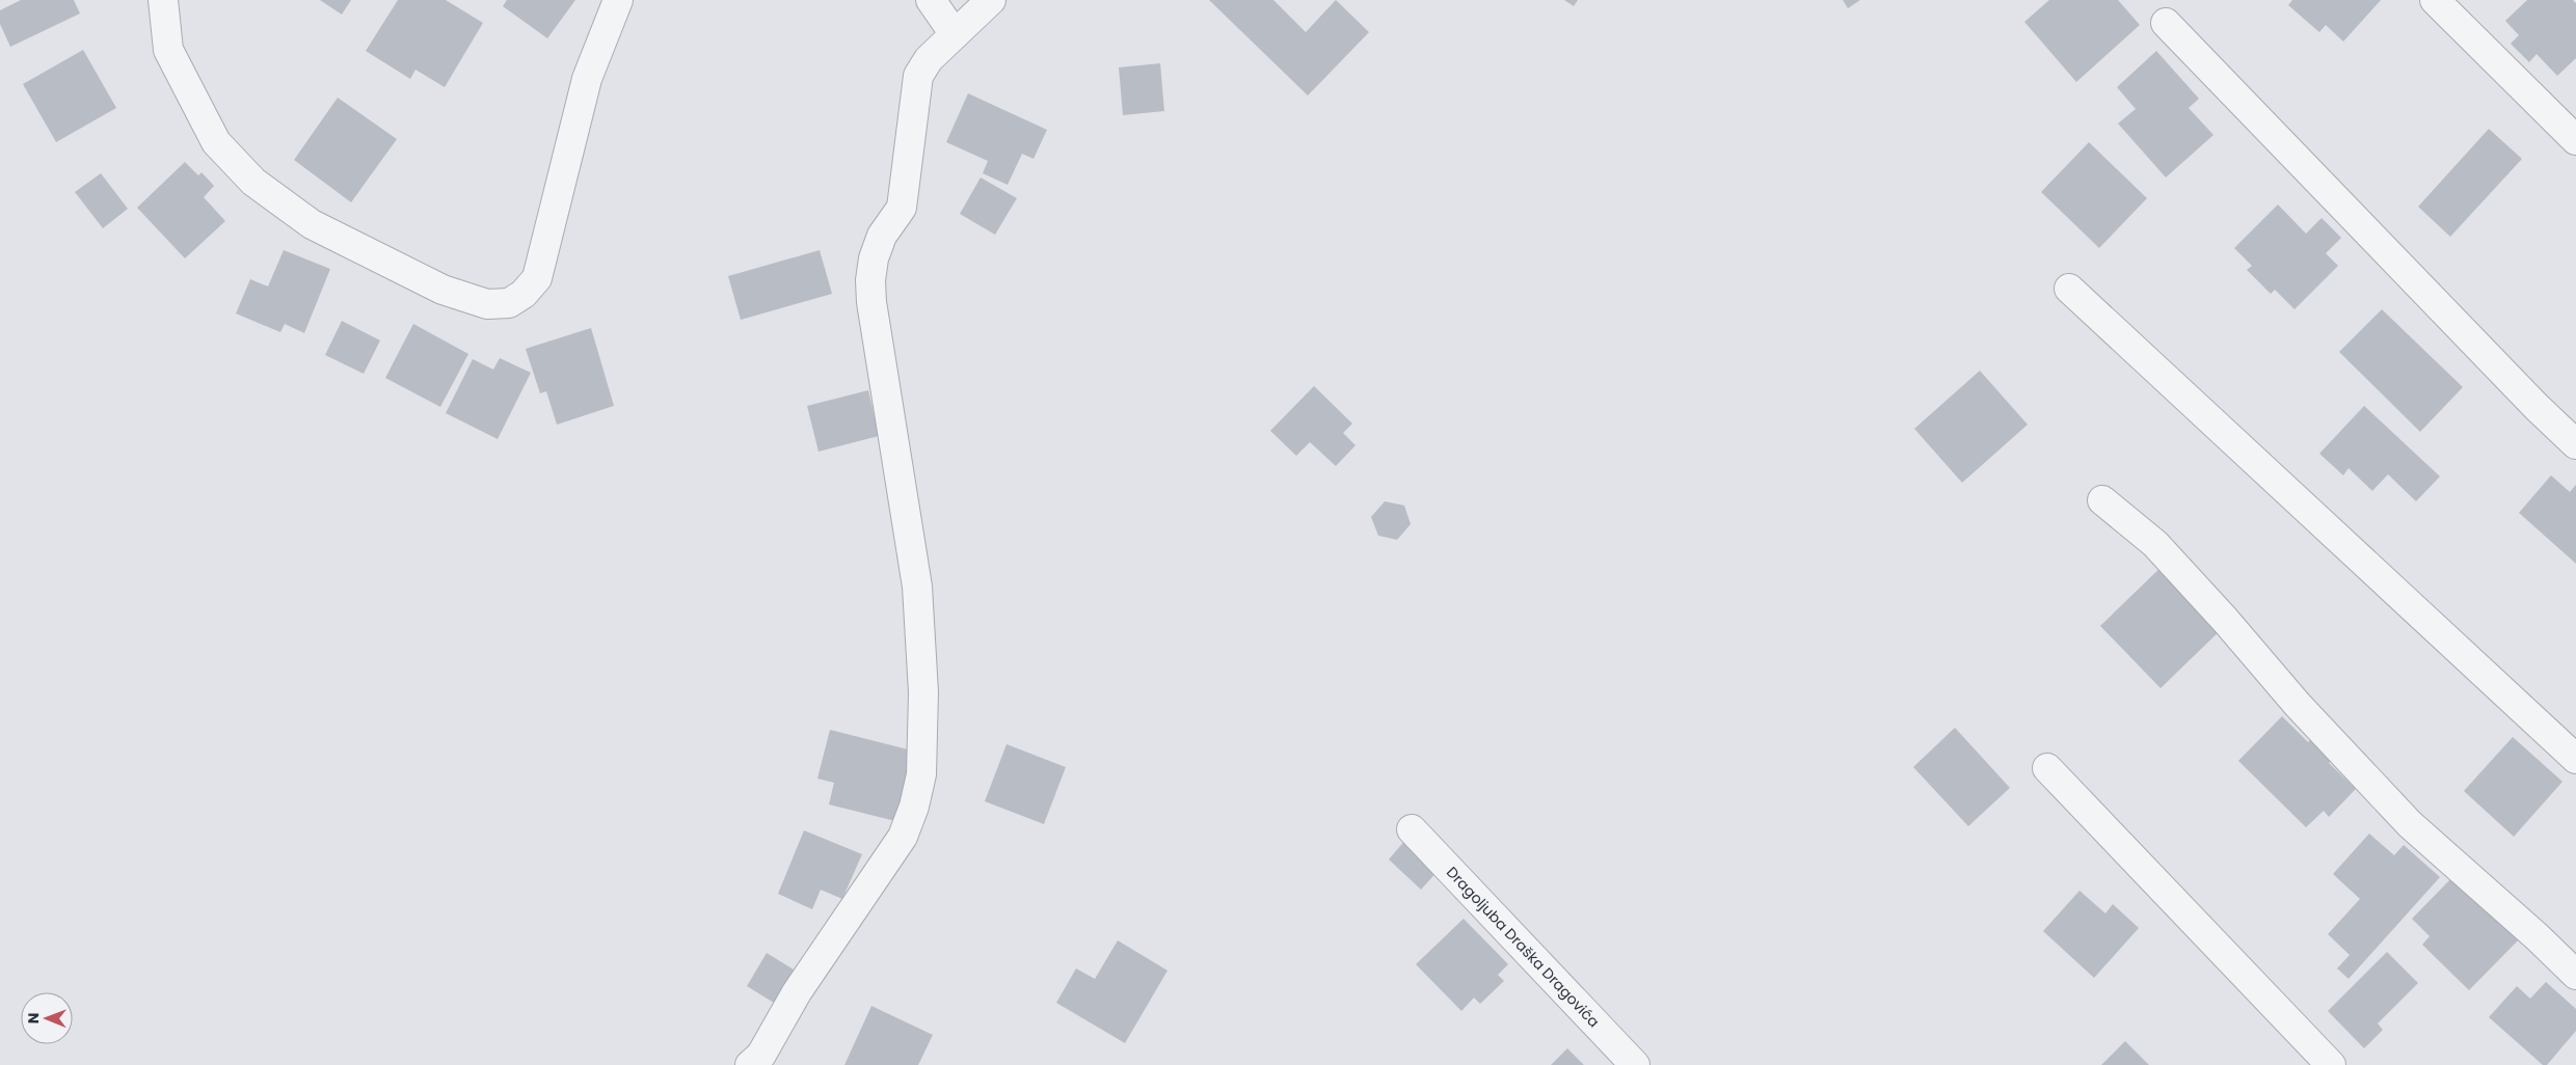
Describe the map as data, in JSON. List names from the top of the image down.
{
  "streets": {
    "street": ["Dragoljuba Draška Dragovića"]
  },
  "north": "left"
}
